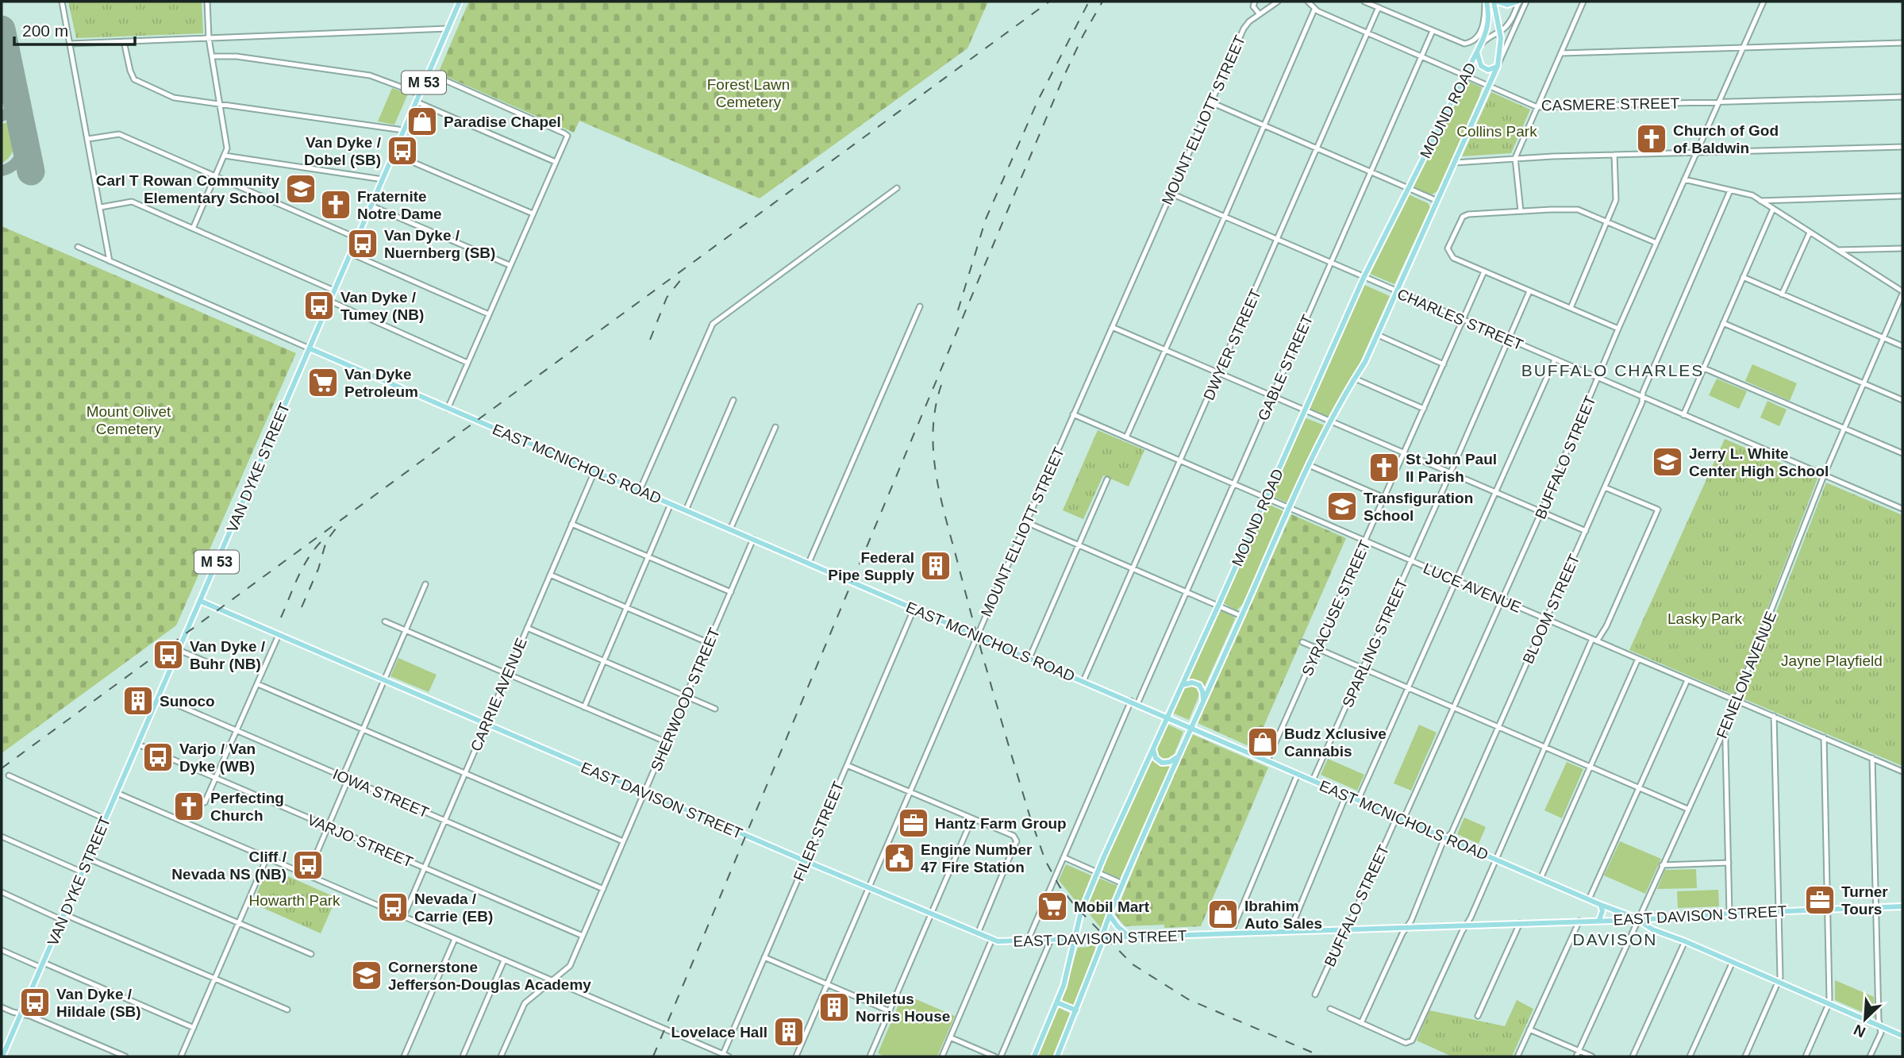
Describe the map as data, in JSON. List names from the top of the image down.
{
  "streets": {
    "main road": [
      "M 53",
      "MOUND ROAD",
      "EAST MCNICHOLS ROAD",
      "VAN DYKE STREET",
      "EAST DAVISON STREET"
    ],
    "street": [
      "CASMERE STREET",
      "MOUNT ELLIOTT STREET",
      "CHARLES STREET",
      "DWYER STREET",
      "GABLE STREET",
      "BUFFALO STREET",
      "LUCE AVENUE",
      "SYRACUSE STREET",
      "BLOOM STREET",
      "SPARLING STREET",
      "FENELON AVENUE",
      "CARRIE AVENUE",
      "SHERWOOD STREET",
      "IOWA STREET",
      "FILER STREET",
      "VARJO STREET"
    ]
  },
  "crossings": [
    ["CASMERE STREET", "MOUND ROAD"],
    ["CASMERE STREET", "DWYER STREET"],
    ["CASMERE STREET", "GABLE STREET"],
    ["CASMERE STREET", "BUFFALO STREET"],
    ["MOUND ROAD", "CHARLES STREET"],
    ["MOUND ROAD", "EAST MCNICHOLS ROAD"],
    ["MOUND ROAD", "LUCE AVENUE"],
    ["MOUND ROAD", "EAST DAVISON STREET"],
    ["MOUNT ELLIOTT STREET", "CHARLES STREET"],
    ["MOUNT ELLIOTT STREET", "EAST MCNICHOLS ROAD"],
    ["MOUNT ELLIOTT STREET", "LUCE AVENUE"],
    ["MOUNT ELLIOTT STREET", "EAST DAVISON STREET"],
    ["CHARLES STREET", "DWYER STREET"],
    ["CHARLES STREET", "GABLE STREET"],
    ["CHARLES STREET", "BUFFALO STREET"],
    ["CHARLES STREET", "SYRACUSE STREET"],
    ["CHARLES STREET", "BLOOM STREET"],
    ["CHARLES STREET", "SPARLING STREET"],
    ["CHARLES STREET", "FENELON AVENUE"],
    ["DWYER STREET", "EAST MCNICHOLS ROAD"],
    ["DWYER STREET", "LUCE AVENUE"],
    ["GABLE STREET", "EAST MCNICHOLS ROAD"],
    ["GABLE STREET", "LUCE AVENUE"],
    ["BUFFALO STREET", "EAST MCNICHOLS ROAD"],
    ["BUFFALO STREET", "LUCE AVENUE"],
    ["BUFFALO STREET", "EAST DAVISON STREET"],
    ["EAST MCNICHOLS ROAD", "VAN DYKE STREET"],
    ["EAST MCNICHOLS ROAD", "SYRACUSE STREET"],
    ["EAST MCNICHOLS ROAD", "BLOOM STREET"],
    ["EAST MCNICHOLS ROAD", "SPARLING STREET"],
    ["EAST MCNICHOLS ROAD", "FENELON AVENUE"],
    ["EAST MCNICHOLS ROAD", "CARRIE AVENUE"],
    ["EAST MCNICHOLS ROAD", "SHERWOOD STREET"],
    ["EAST MCNICHOLS ROAD", "EAST DAVISON STREET"],
    ["EAST MCNICHOLS ROAD", "FILER STREET"],
    ["VAN DYKE STREET", "IOWA STREET"],
    ["VAN DYKE STREET", "EAST DAVISON STREET"],
    ["VAN DYKE STREET", "VARJO STREET"],
    ["LUCE AVENUE", "SYRACUSE STREET"],
    ["LUCE AVENUE", "BLOOM STREET"],
    ["LUCE AVENUE", "SPARLING STREET"],
    ["LUCE AVENUE", "FENELON AVENUE"],
    ["BLOOM STREET", "EAST DAVISON STREET"],
    ["FENELON AVENUE", "EAST DAVISON STREET"],
    ["CARRIE AVENUE", "IOWA STREET"],
    ["CARRIE AVENUE", "EAST DAVISON STREET"],
    ["CARRIE AVENUE", "VARJO STREET"],
    ["SHERWOOD STREET", "IOWA STREET"],
    ["SHERWOOD STREET", "EAST DAVISON STREET"],
    ["SHERWOOD STREET", "VARJO STREET"],
    ["EAST DAVISON STREET", "FILER STREET"]
  ],
  "districts": ["BUFFALO CHARLES", "DAVISON"],
  "parks": [
    "Forest Lawn Cemetery",
    "Collins Park",
    "Mount Olivet Cemetery",
    "Lasky Park",
    "Jayne Playfield",
    "Howarth Park"
  ],
  "places": {
    "shop": ["Paradise Chapel", "Budz Xclusive Cannabis", "Ibrahim Auto Sales"],
    "church": [
      "Church of God of Baldwin",
      "Fraternite Notre Dame",
      "St John Paul II Parish",
      "Perfecting Church"
    ],
    "bus stop": [
      "Van Dyke / Dobel (SB)",
      "Van Dyke / Nuernberg (SB)",
      "Van Dyke / Tumey (NB)",
      "Van Dyke / Buhr (NB)",
      "Varjo / Van Dyke (WB)",
      "Cliff / Nevada NS (NB)",
      "Nevada / Carrie (EB)",
      "Van Dyke / Hildale (SB)"
    ],
    "school or university": [
      "Carl T Rowan Community Elementary School",
      "Jerry L. White Center High School",
      "Transfiguration School",
      "Cornerstone Jefferson-Douglas Academy"
    ],
    "supermarket": ["Van Dyke Petroleum", "Mobil Mart"],
    "building": [
      "Federal Pipe Supply",
      "Sunoco",
      "Philetus Norris House",
      "Lovelace Hall"
    ],
    "office": ["Hantz Farm Group", "Turner Tours"],
    "public building": ["Engine Number 47 Fire Station"]
  },
  "scale_bar": "200 m",
  "north": "bottom left"
}
